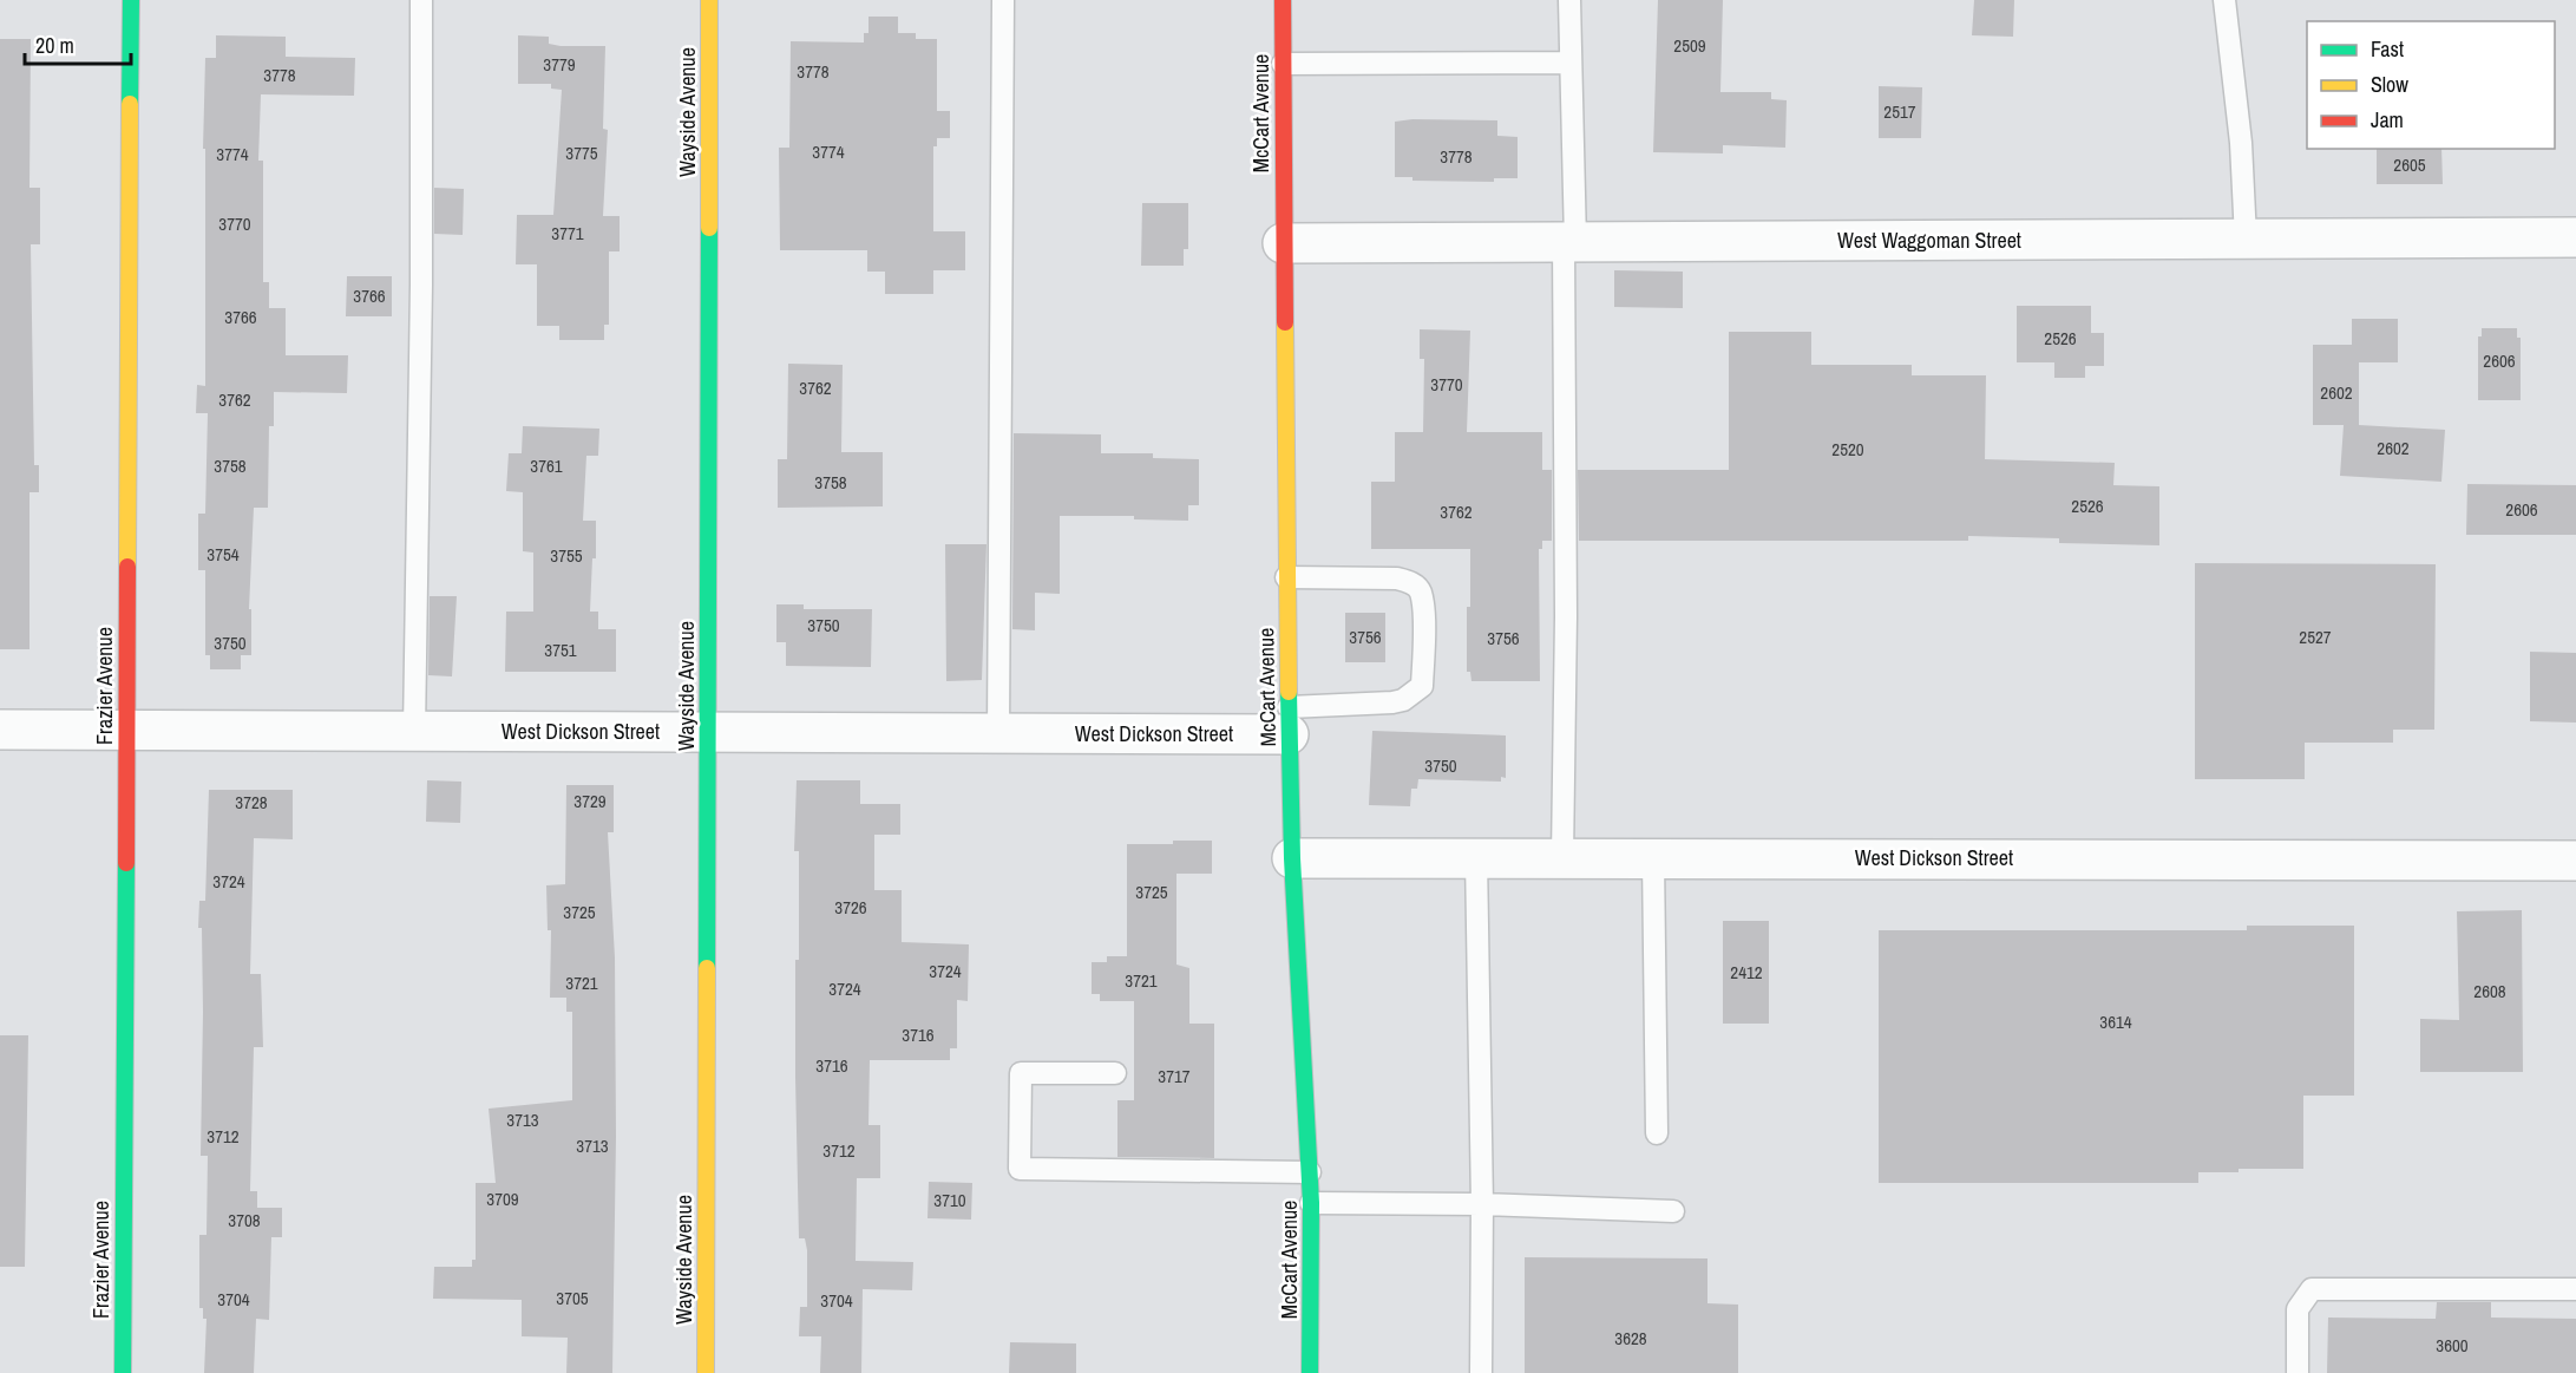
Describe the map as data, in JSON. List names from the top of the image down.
{
  "streets": {
    "street": [
      "Wayside Avenue",
      "McCart Avenue",
      "West Waggoman Street",
      "Frazier Avenue",
      "West Dickson Street"
    ]
  },
  "crossings": [
    ["Wayside Avenue", "West Dickson Street"],
    ["McCart Avenue", "West Waggoman Street"],
    ["McCart Avenue", "West Dickson Street"],
    ["Frazier Avenue", "West Dickson Street"]
  ],
  "house_numbers": [
    "2509",
    "3779",
    "3778",
    "3778",
    "2517",
    "3774",
    "3775",
    "3774",
    "3778",
    "2605",
    "3770",
    "3771",
    "3766",
    "3766",
    "2526",
    "2606",
    "3770",
    "3762",
    "2602",
    "3762",
    "2602",
    "2520",
    "3758",
    "3761",
    "3758",
    "2526",
    "2606",
    "3762",
    "3754",
    "3755",
    "3750",
    "3756",
    "2527",
    "3756",
    "3750",
    "3751",
    "3750",
    "3729",
    "3728",
    "3724",
    "3725",
    "3726",
    "3725",
    "3724",
    "2412",
    "3721",
    "3721",
    "3724",
    "2608",
    "3614",
    "3716",
    "3716",
    "3717",
    "3713",
    "3712",
    "3713",
    "3712",
    "3709",
    "3710",
    "3708",
    "3705",
    "3704",
    "3704",
    "3628",
    "3600"
  ],
  "legend": ["Fast", "Slow", "Jam"],
  "scale_bar": "20 m"
}
